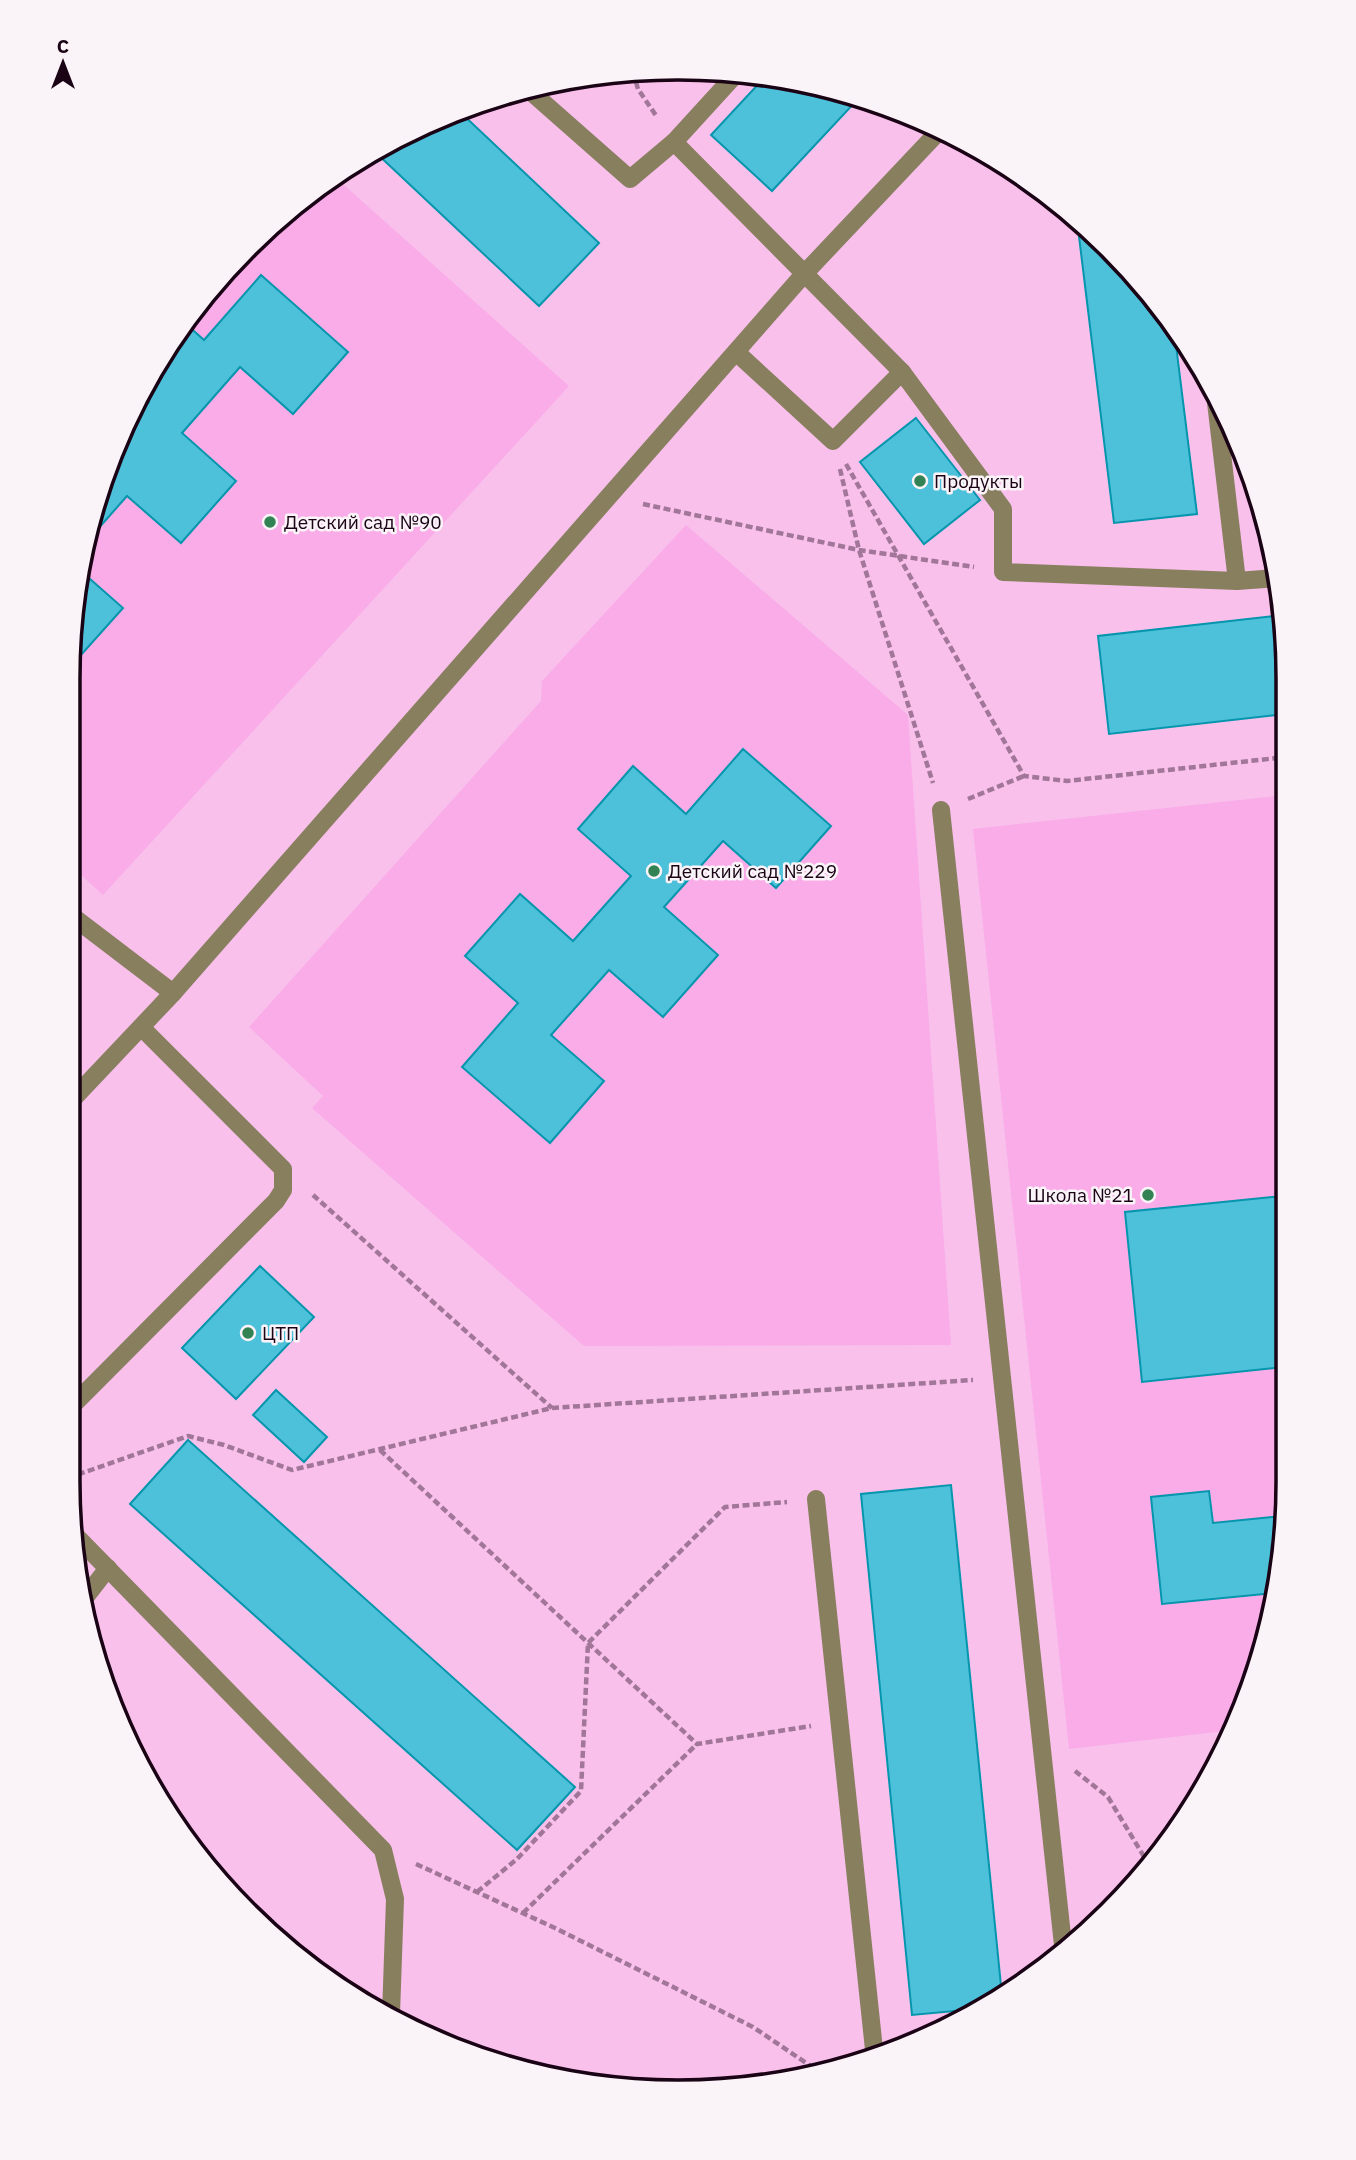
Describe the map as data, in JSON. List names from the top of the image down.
{
  "places": [
    "Продукты",
    "Детский сад №90",
    "Детский сад №229",
    "Школа №21",
    "ЦТП"
  ],
  "north": "top"
}
